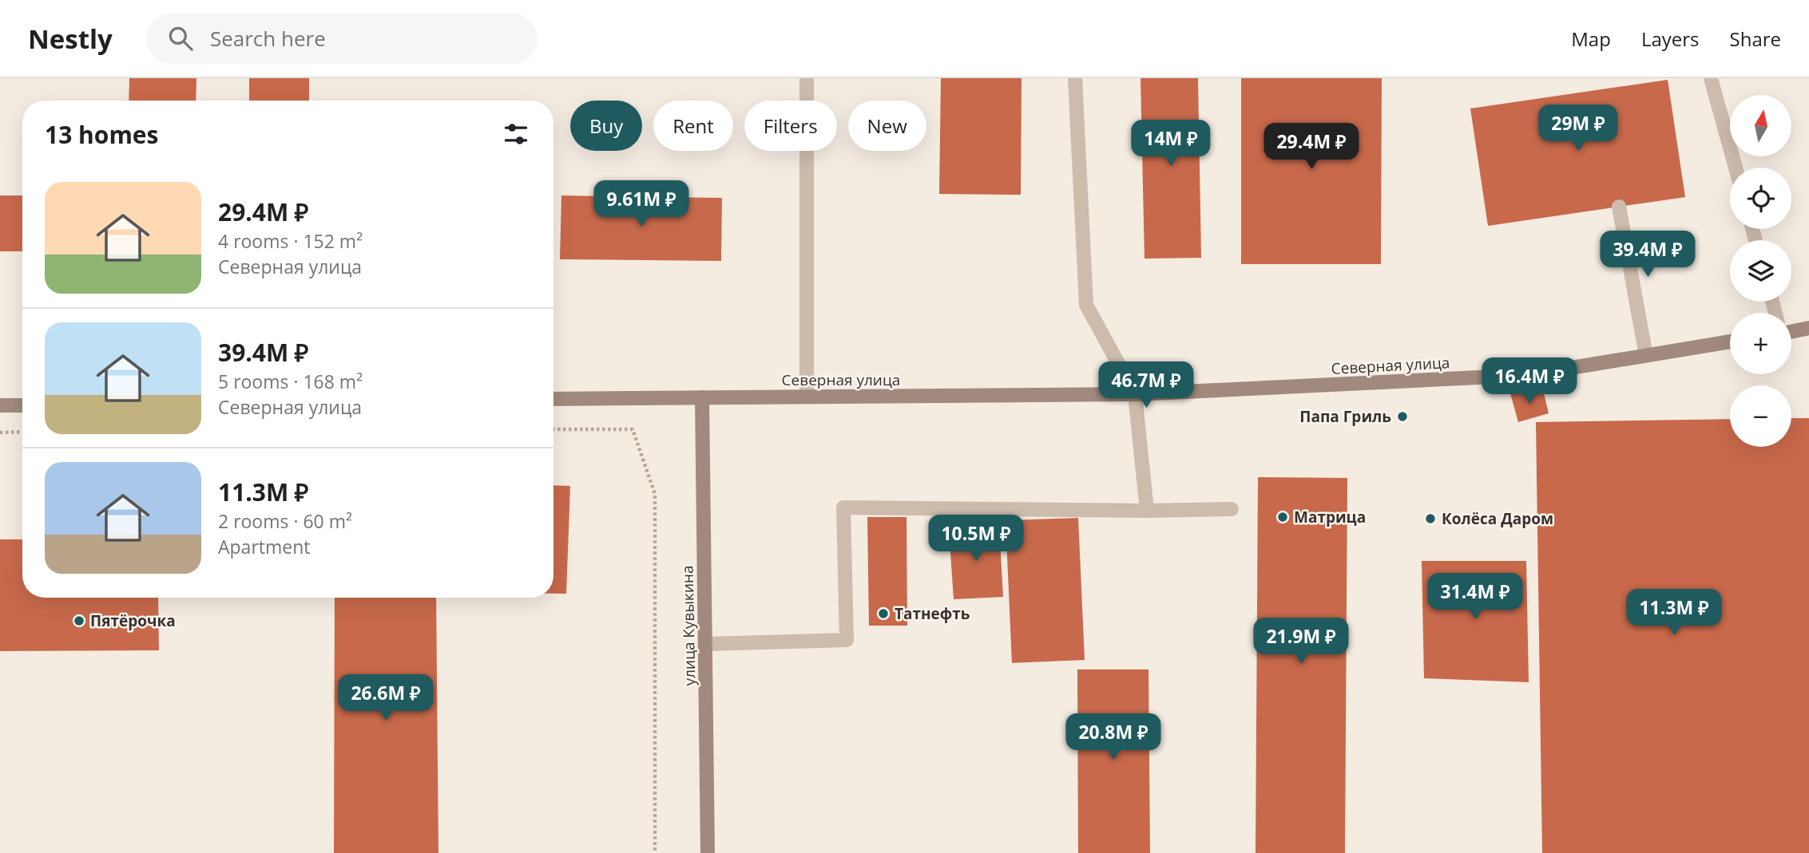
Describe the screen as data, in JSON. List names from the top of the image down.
{
  "streets": {
    "main road": ["Северная улица", "улица Кувыкина"]
  },
  "crossings": [
    ["Северная улица", "улица Кувыкина"]
  ],
  "places": [
    "Папа Гриль",
    "Матрица",
    "Колёса Даром",
    "Татнефть",
    "Пятёрочка"
  ],
  "north": "top",
  "page": {
    "header": "Nestly",
    "search": "Search here",
    "nav": ["Map", "Layers", "Share"],
    "map_buttons": ["+", "−"],
    "chip": [
      "Buy",
      "Rent",
      "Filters",
      "New"
    ],
    "heading": "13 homes",
    "price": [
      "29M ₽",
      "14M ₽",
      "29.4M ₽",
      "9.61M ₽",
      "39.4M ₽",
      "16.4M ₽",
      "46.7M ₽",
      "10.5M ₽",
      "31.4M ₽",
      "11.3M ₽",
      "21.9M ₽",
      "26.6M ₽",
      "20.8M ₽"
    ],
    "list": [
      {
        "name": "29.4M ₽",
        "note": "4 rooms · 152 m² · Северная улица"
      },
      {
        "name": "39.4M ₽",
        "note": "5 rooms · 168 m² · Северная улица"
      },
      {
        "name": "11.3M ₽",
        "note": "2 rooms · 60 m² · Apartment"
      }
    ]
  }
}
